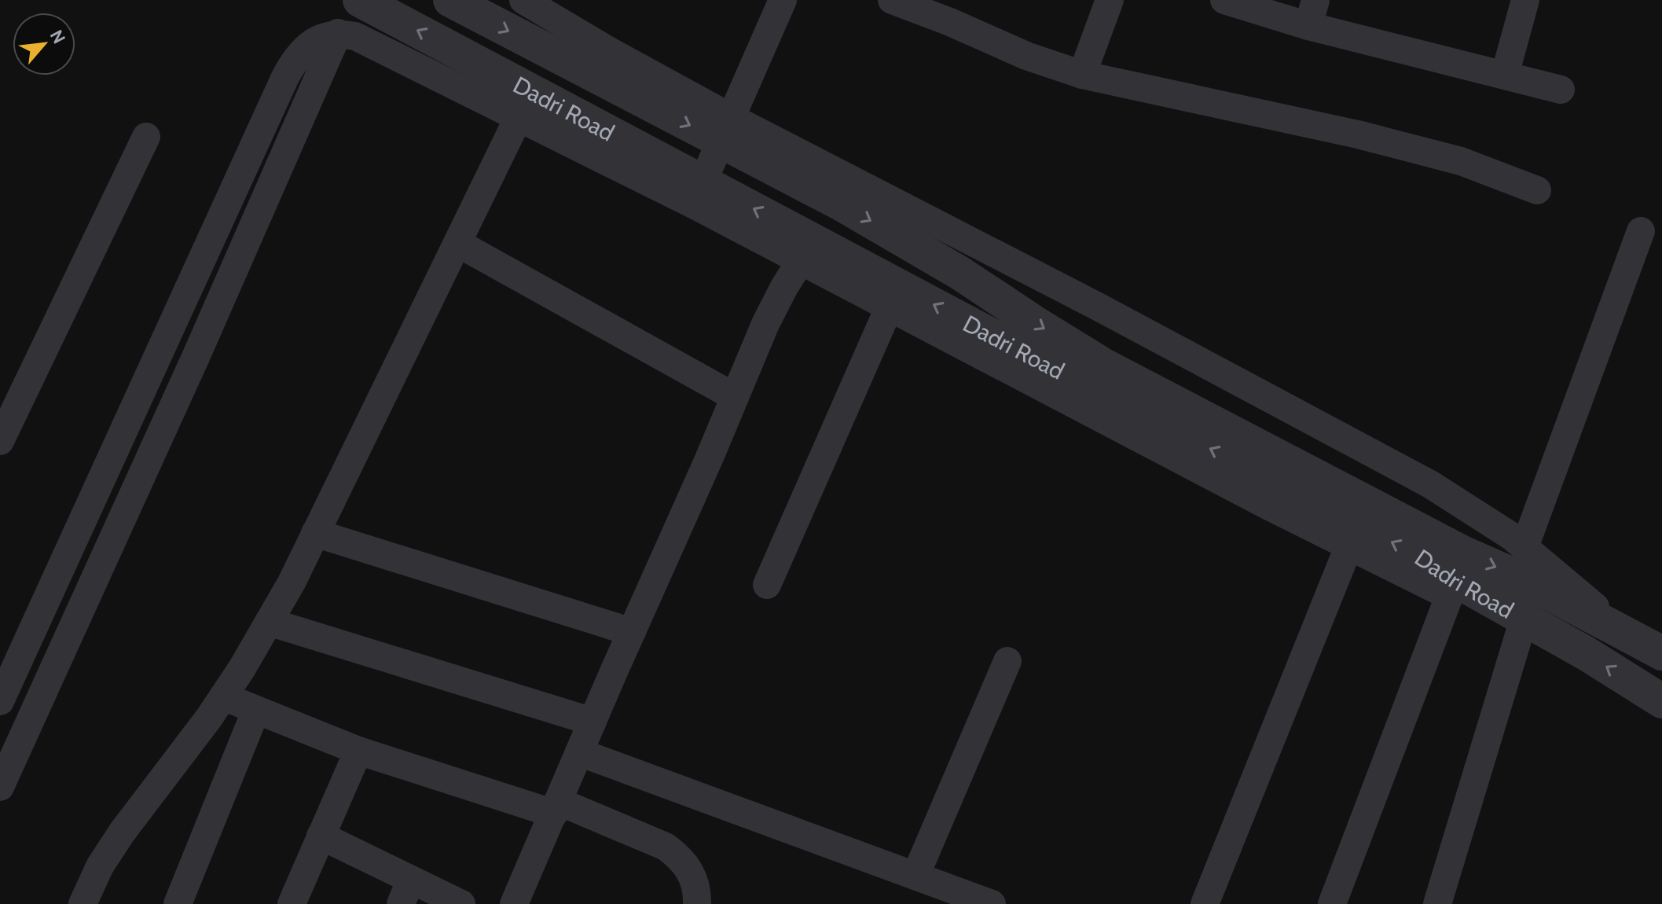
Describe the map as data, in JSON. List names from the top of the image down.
{
  "streets": {
    "street": ["Dadri Road"]
  },
  "north": "top right"
}
